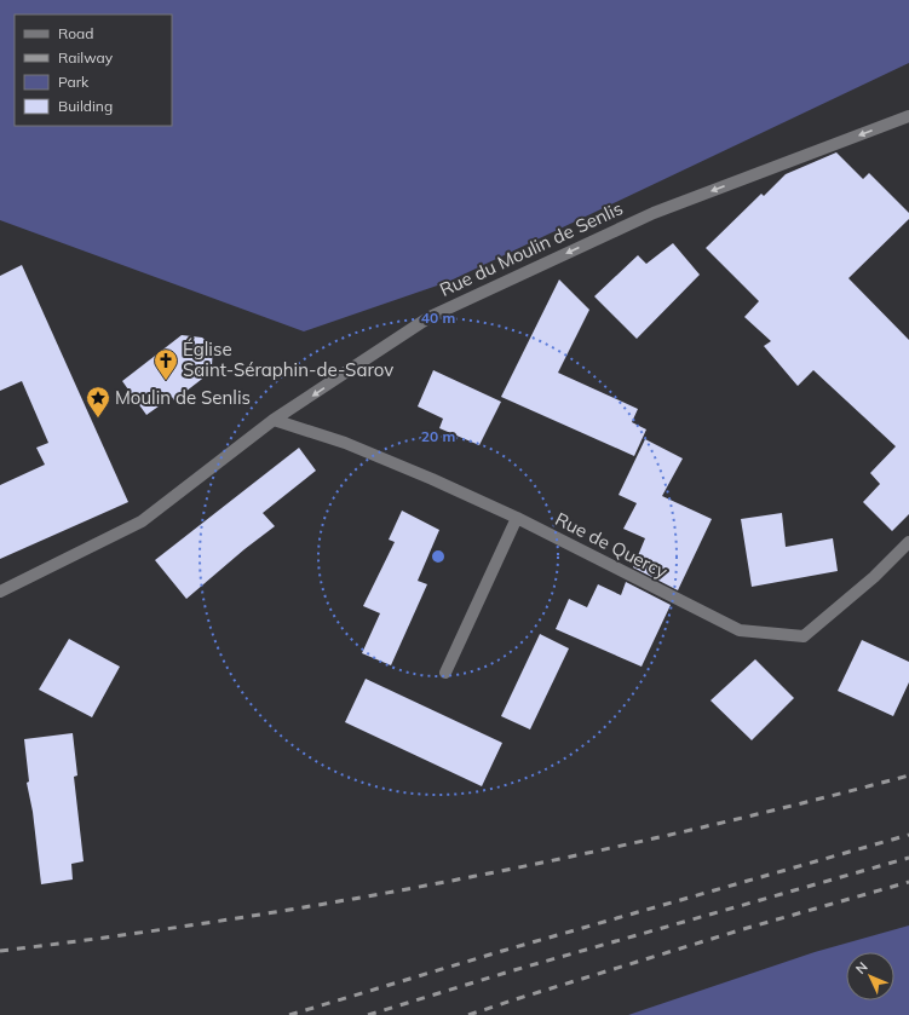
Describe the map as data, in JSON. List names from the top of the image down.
{
  "streets": {
    "street": ["Rue du Moulin de Senlis", "Rue de Quercy"]
  },
  "crossings": [
    ["Rue du Moulin de Senlis", "Rue de Quercy"]
  ],
  "one_way": ["Rue du Moulin de Senlis"],
  "places": {
    "church": ["Église Saint-Séraphin-de-Sarov"],
    "place": ["Moulin de Senlis"]
  },
  "legend": [
    "Road",
    "Railway",
    "Park",
    "Building"
  ],
  "north": "top left",
  "rings": ["40 m", "20 m"]
}
